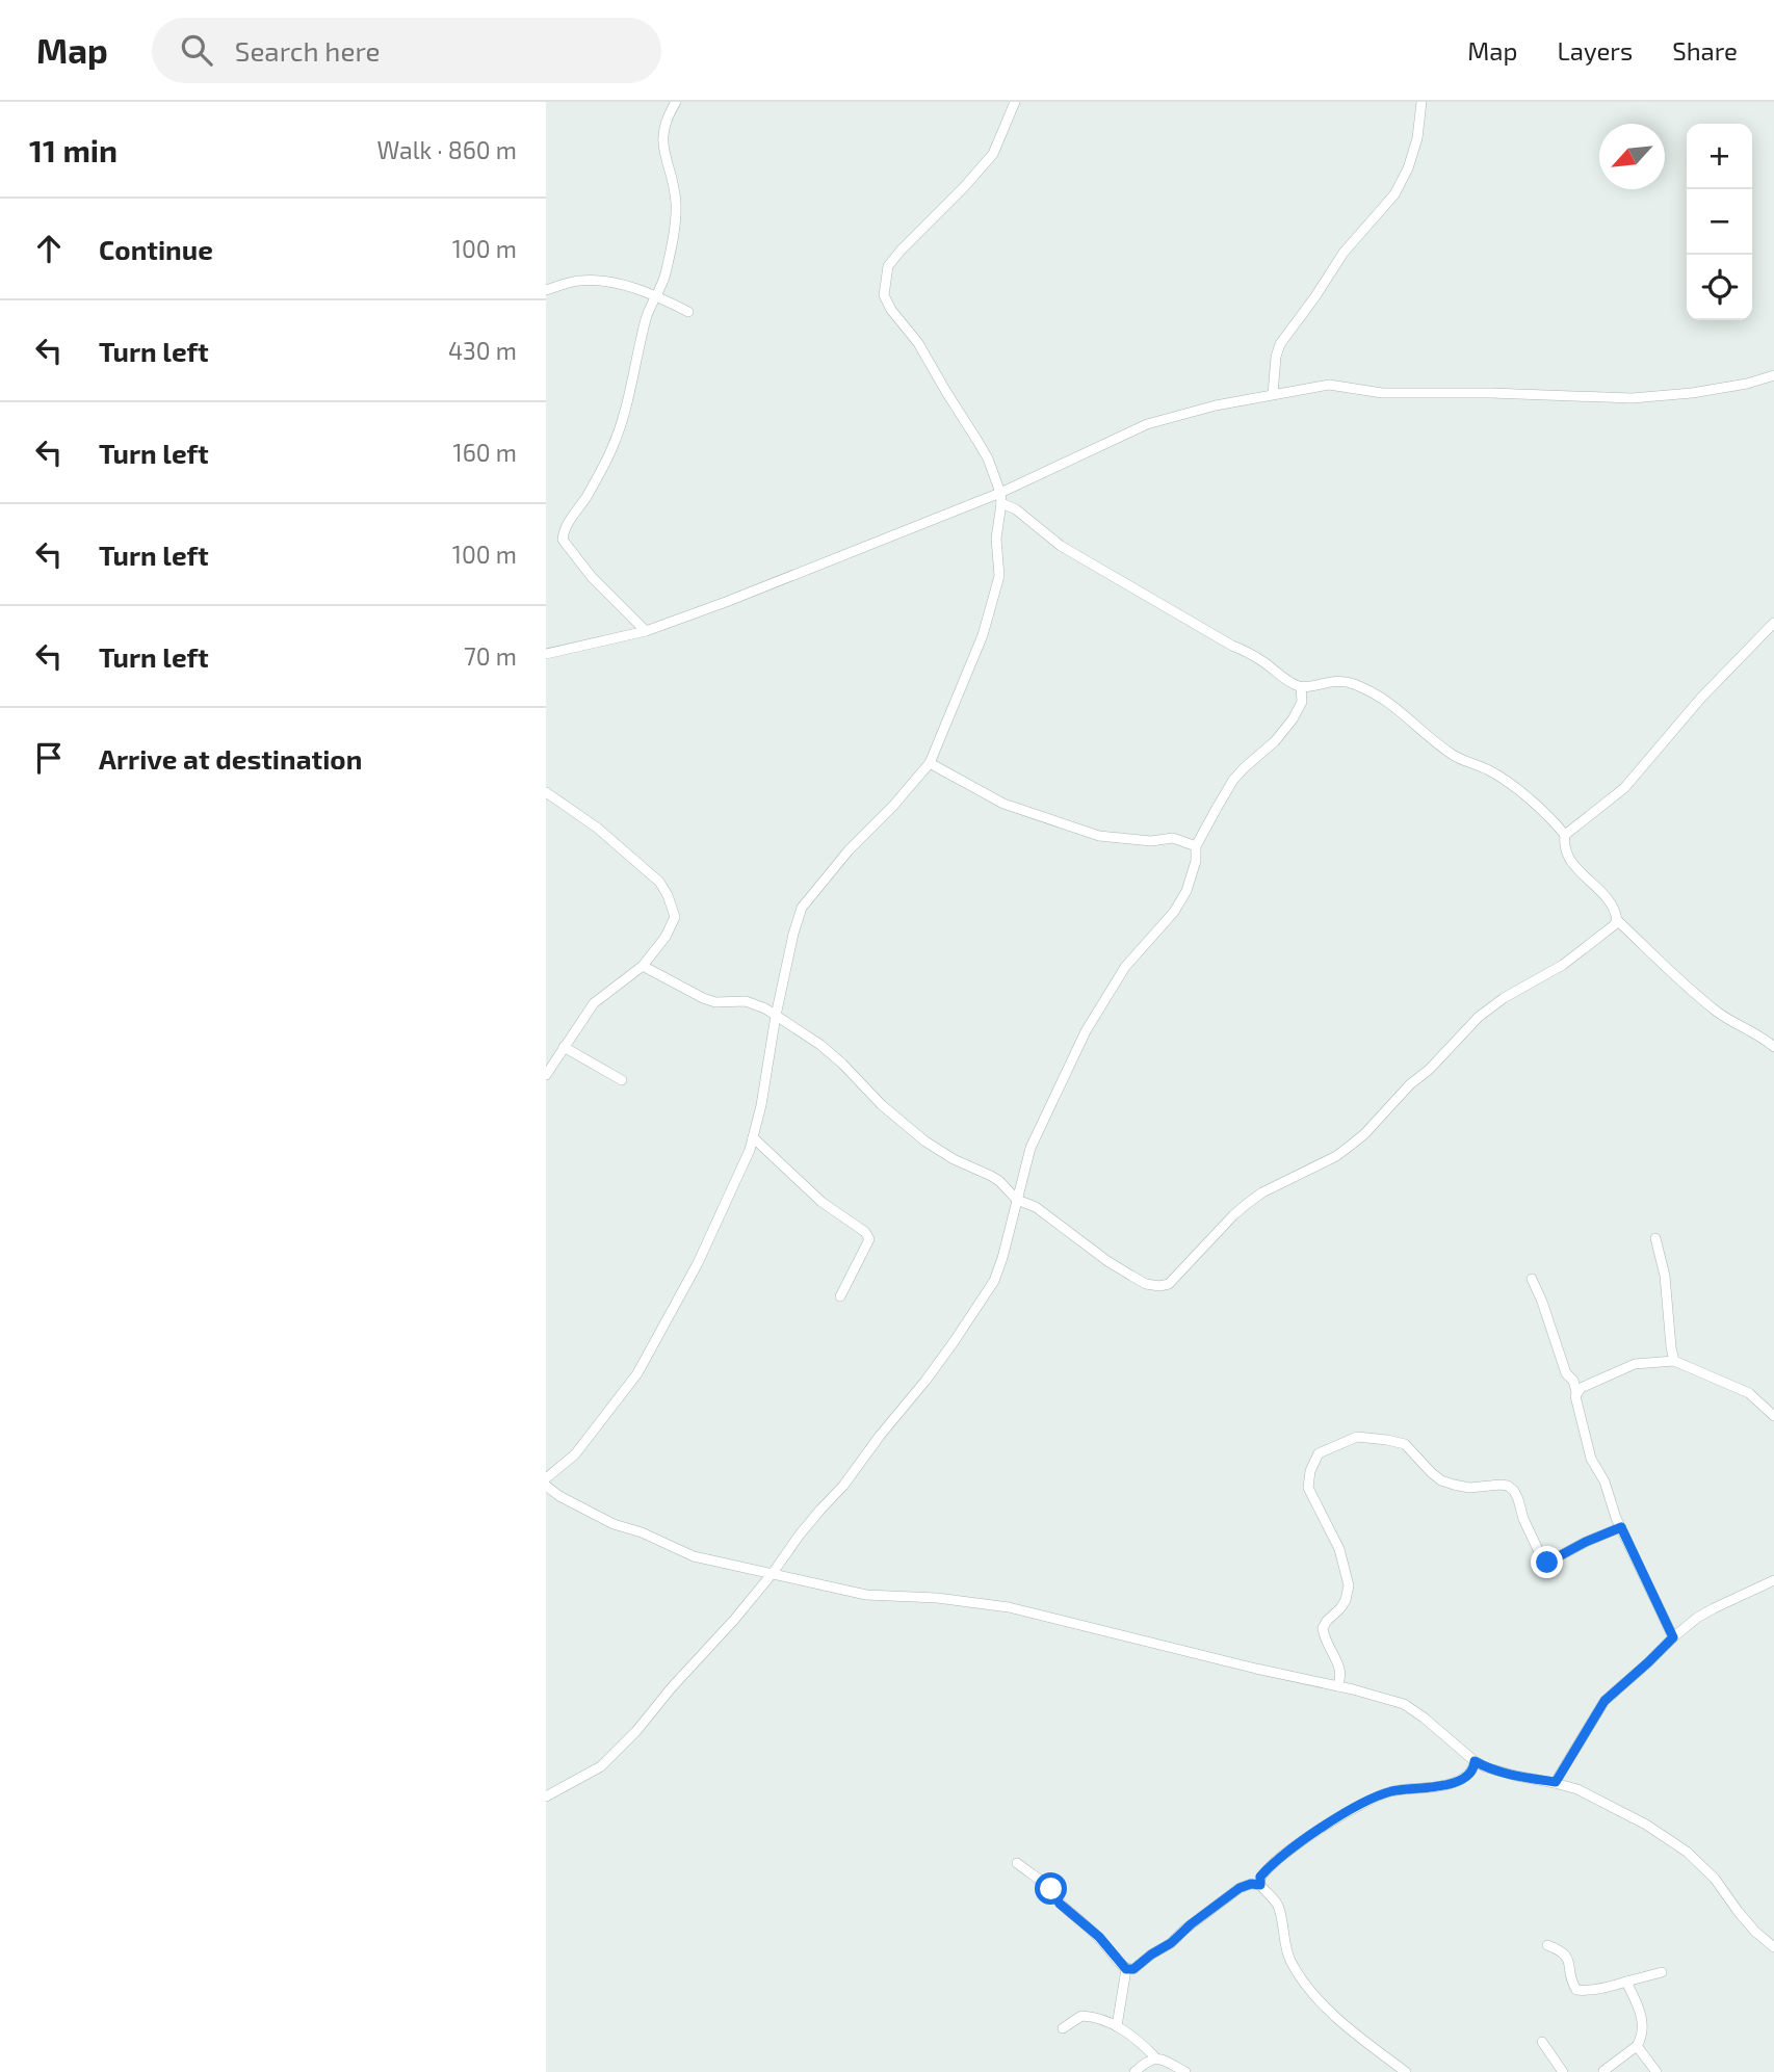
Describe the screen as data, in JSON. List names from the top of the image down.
{
  "north": "bottom left",
  "page": {
    "header": "Map",
    "search": "Search here",
    "nav": ["Map", "Layers", "Share"],
    "heading": ["11 min", "Walk · 860 m"],
    "map_buttons": ["+", "−"],
    "list": [
      ["Continue", "100 m"],
      ["Turn left", "430 m"],
      ["Turn left", "160 m"],
      ["Turn left", "100 m"],
      ["Turn left", "70 m"],
      "Arrive at destination"
    ]
  }
}
